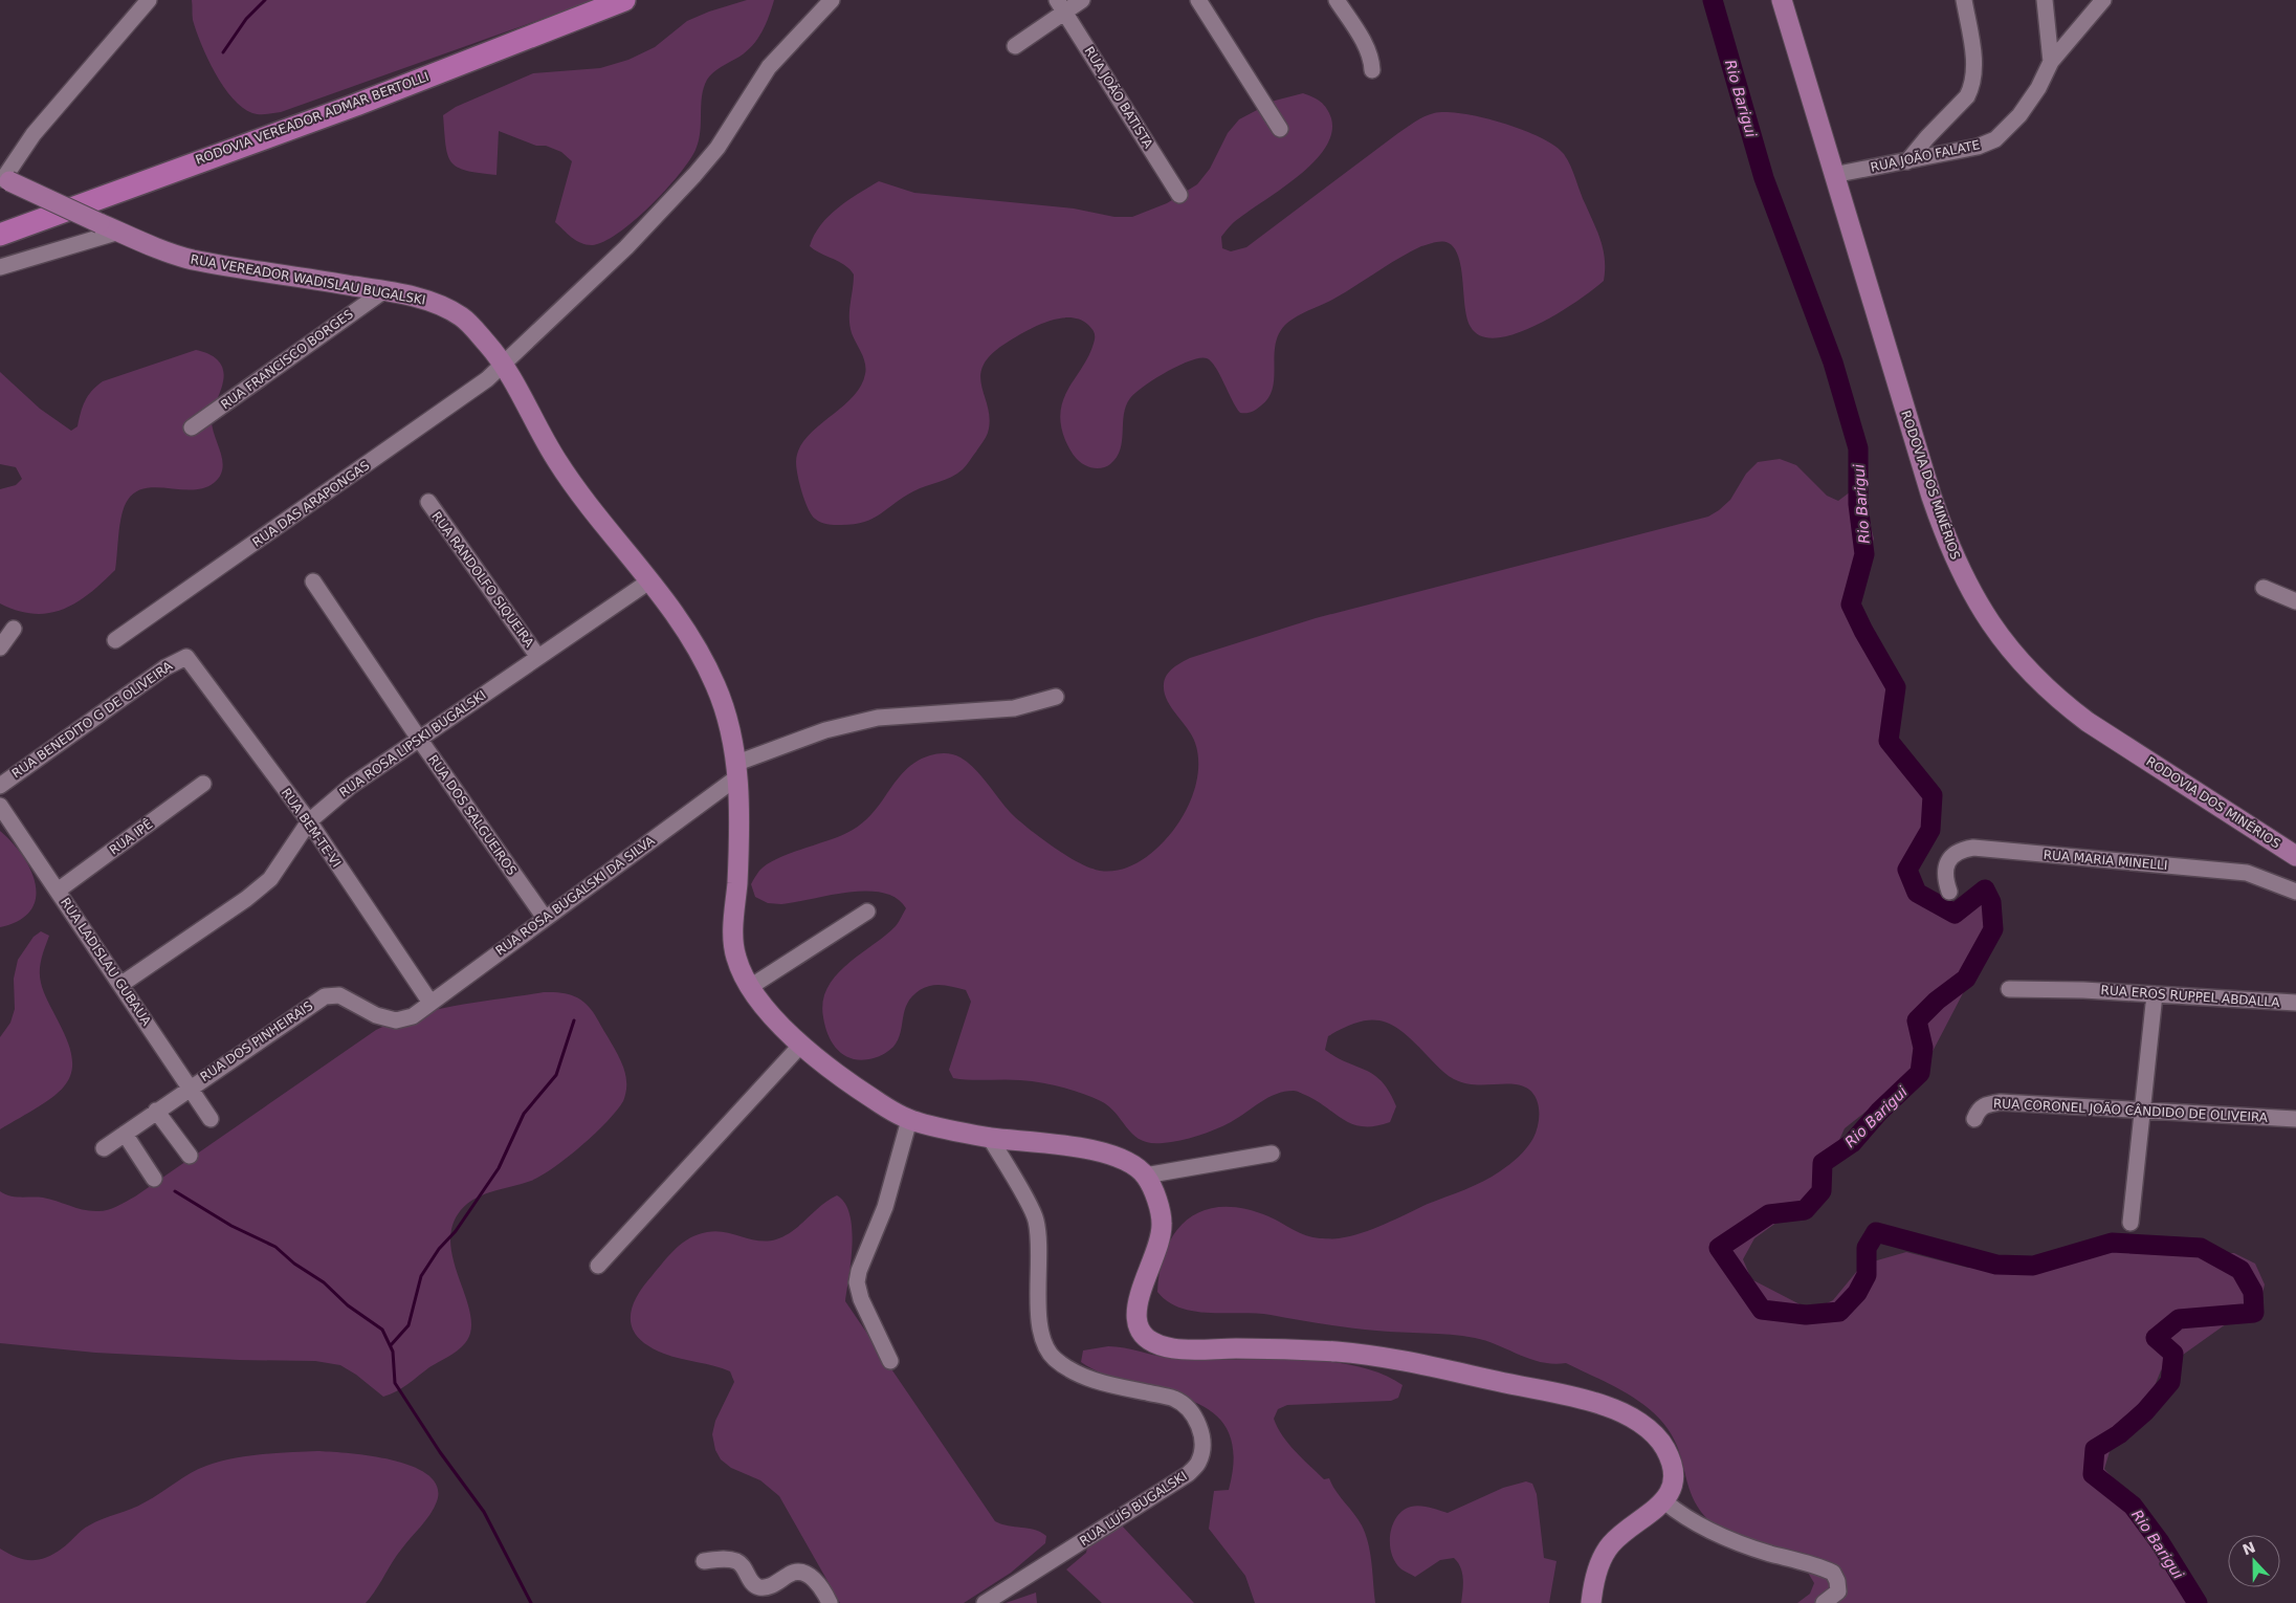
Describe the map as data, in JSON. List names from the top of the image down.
{
  "streets": {
    "highway": ["RODOVIA VEREADOR ADMAR BERTOLLI"],
    "main road": ["RUA VEREADOR WADISLAU BUGALSKI", "RODOVIA DOS MINÉRIOS"],
    "street": [
      "RUA JOÃO BATISTA",
      "RUA JOÃO FALATE",
      "RUA FRANCISCO BORGES",
      "RUA DAS ARAPONGAS",
      "RUA RANDOLFO SIQUEIRA",
      "RUA BENEDITO G DE OLIVEIRA",
      "RUA ROSA LIPSKI BUGALSKI",
      "RUA DOS SALGUEIROS",
      "RUA BEM-TE-VI",
      "RUA IPÊ",
      "RUA MARIA MINELLI",
      "RUA ROSA BUGALSKI DA SILVA",
      "RUA LADISLAU GUBAUA",
      "RUA EROS RUPPEL ABDALLA",
      "RUA DOS PINHEIRAIS",
      "RUA CORONEL JOÃO CÂNDIDO DE OLIVEIRA",
      "RUA LUÍS BUGALSKI"
    ]
  },
  "crossings": [
    ["RUA JOÃO FALATE", "RODOVIA DOS MINÉRIOS"],
    ["RUA VEREADOR WADISLAU BUGALSKI", "RUA FRANCISCO BORGES"],
    ["RUA VEREADOR WADISLAU BUGALSKI", "RUA DAS ARAPONGAS"],
    ["RUA VEREADOR WADISLAU BUGALSKI", "RUA ROSA LIPSKI BUGALSKI"],
    ["RUA VEREADOR WADISLAU BUGALSKI", "RUA ROSA BUGALSKI DA SILVA"],
    ["RUA VEREADOR WADISLAU BUGALSKI", "RUA LUÍS BUGALSKI"],
    ["RUA RANDOLFO SIQUEIRA", "RUA ROSA LIPSKI BUGALSKI"],
    ["RUA BENEDITO G DE OLIVEIRA", "RUA BEM-TE-VI"],
    ["RUA ROSA LIPSKI BUGALSKI", "RUA DOS SALGUEIROS"],
    ["RUA ROSA LIPSKI BUGALSKI", "RUA BEM-TE-VI"],
    ["RUA ROSA LIPSKI BUGALSKI", "RUA LADISLAU GUBAUA"],
    ["RUA DOS SALGUEIROS", "RUA ROSA BUGALSKI DA SILVA"],
    ["RUA BEM-TE-VI", "RUA ROSA BUGALSKI DA SILVA"],
    ["RUA IPÊ", "RUA LADISLAU GUBAUA"],
    ["RUA ROSA BUGALSKI DA SILVA", "RUA DOS PINHEIRAIS"],
    ["RUA LADISLAU GUBAUA", "RUA DOS PINHEIRAIS"]
  ],
  "water": ["Rio Barigui"],
  "north": "top"
}
